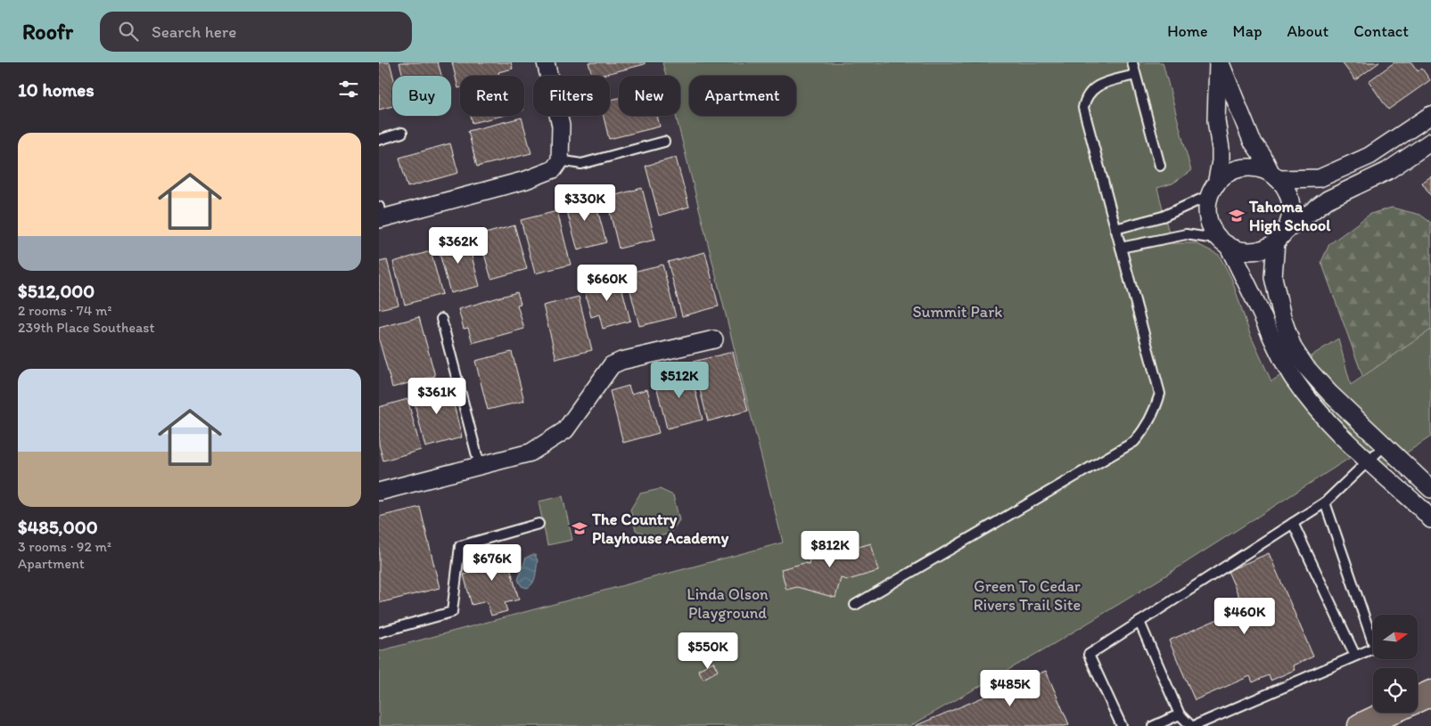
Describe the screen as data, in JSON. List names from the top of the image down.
{
  "parks": ["Summit Park", "Green To Cedar Rivers Trail Site", "Linda Olson Playground"],
  "places": {
    "school or university": ["Tahoma High School", "The Country Playhouse Academy"]
  },
  "north": "right",
  "page": {
    "header": "Roofr",
    "search": "Search here",
    "nav": [
      "Home",
      "Map",
      "About",
      "Contact"
    ],
    "heading": "10 homes",
    "chip": [
      "Buy",
      "Rent",
      "Filters",
      "New",
      "Apartment"
    ],
    "list": [
      {
        "name": "$512,000",
        "note": "2 rooms · 74 m² · 239th Place Southeast"
      },
      {
        "name": "$485,000",
        "note": "3 rooms · 92 m² · Apartment"
      }
    ],
    "price": [
      "$330K",
      "$362K",
      "$660K",
      "$512K",
      "$361K",
      "$812K",
      "$676K",
      "$460K",
      "$550K",
      "$485K"
    ]
  }
}
